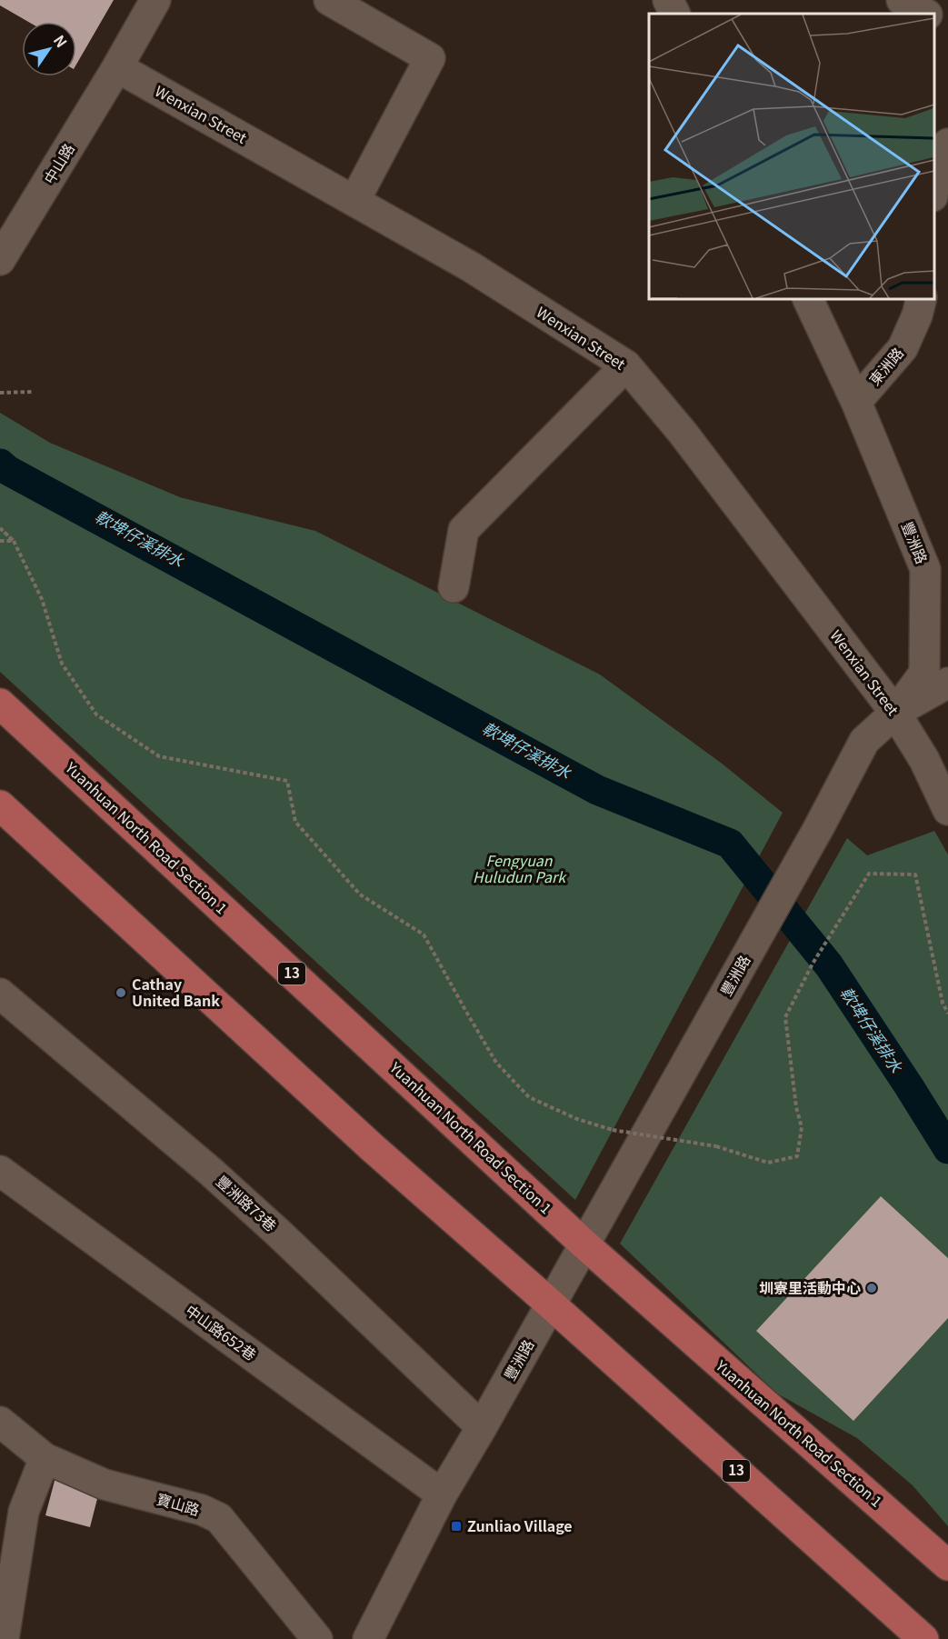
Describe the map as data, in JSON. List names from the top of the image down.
{
  "streets": {
    "main road": ["Yuanhuan North Road Section 1", "13"],
    "street": [
      "Wenxian Street",
      "中山路",
      "東洲路",
      "豐洲路",
      "豐洲路73巷",
      "中山路652巷",
      "寶山路"
    ]
  },
  "crossings": [
    ["Wenxian Street", "中山路"],
    ["Wenxian Street", "豐洲路"],
    ["東洲路", "豐洲路"],
    ["豐洲路", "Yuanhuan North Road Section 1"],
    ["豐洲路", "13"],
    ["豐洲路", "豐洲路73巷"],
    ["豐洲路", "中山路652巷"]
  ],
  "water": ["軟埤仔溪排水"],
  "parks": ["Fengyuan Huludun Park"],
  "places": {
    "other": ["Cathay United Bank", "圳寮里活動中心"],
    "transit": ["Zunliao Village"]
  },
  "north": "top right"
}
